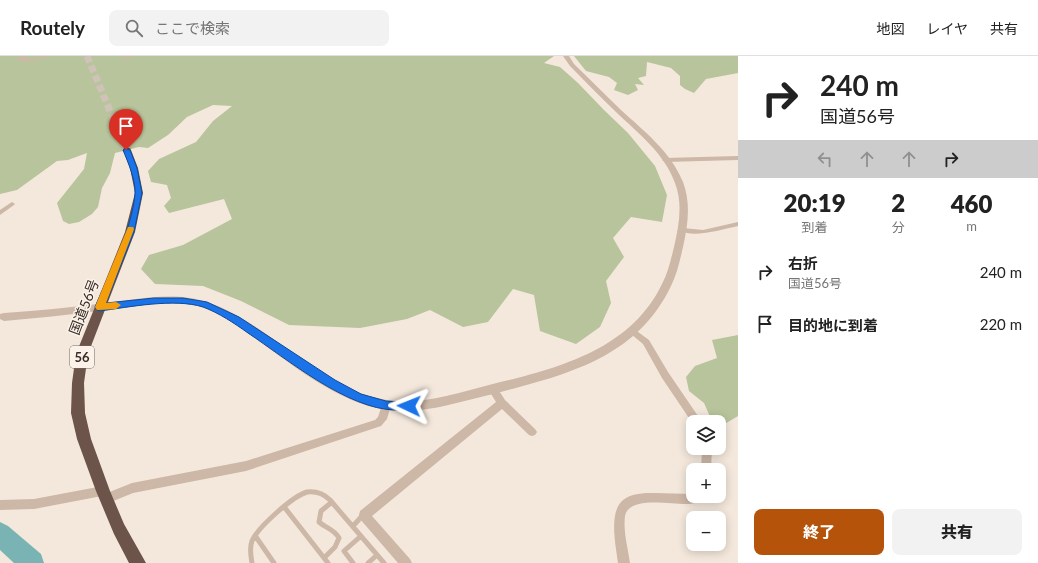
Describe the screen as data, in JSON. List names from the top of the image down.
{
  "streets": {
    "highway": ["国道56号", "56"]
  },
  "page": {
    "header": "Routely",
    "search": "ここで検索",
    "nav": ["地図", "レイヤ", "共有"],
    "turn": ["240 m", "国道56号"],
    "eta": [
      "20:19",
      "到着",
      "2",
      "分",
      "460",
      "m"
    ],
    "list": [
      {
        "name": "右折",
        "note": "国道56号",
        "value": "240 m"
      },
      {
        "name": "目的地に到着",
        "value": "220 m"
      }
    ],
    "map_buttons": ["+", "−"],
    "buttons": ["終了", "共有"]
  }
}
